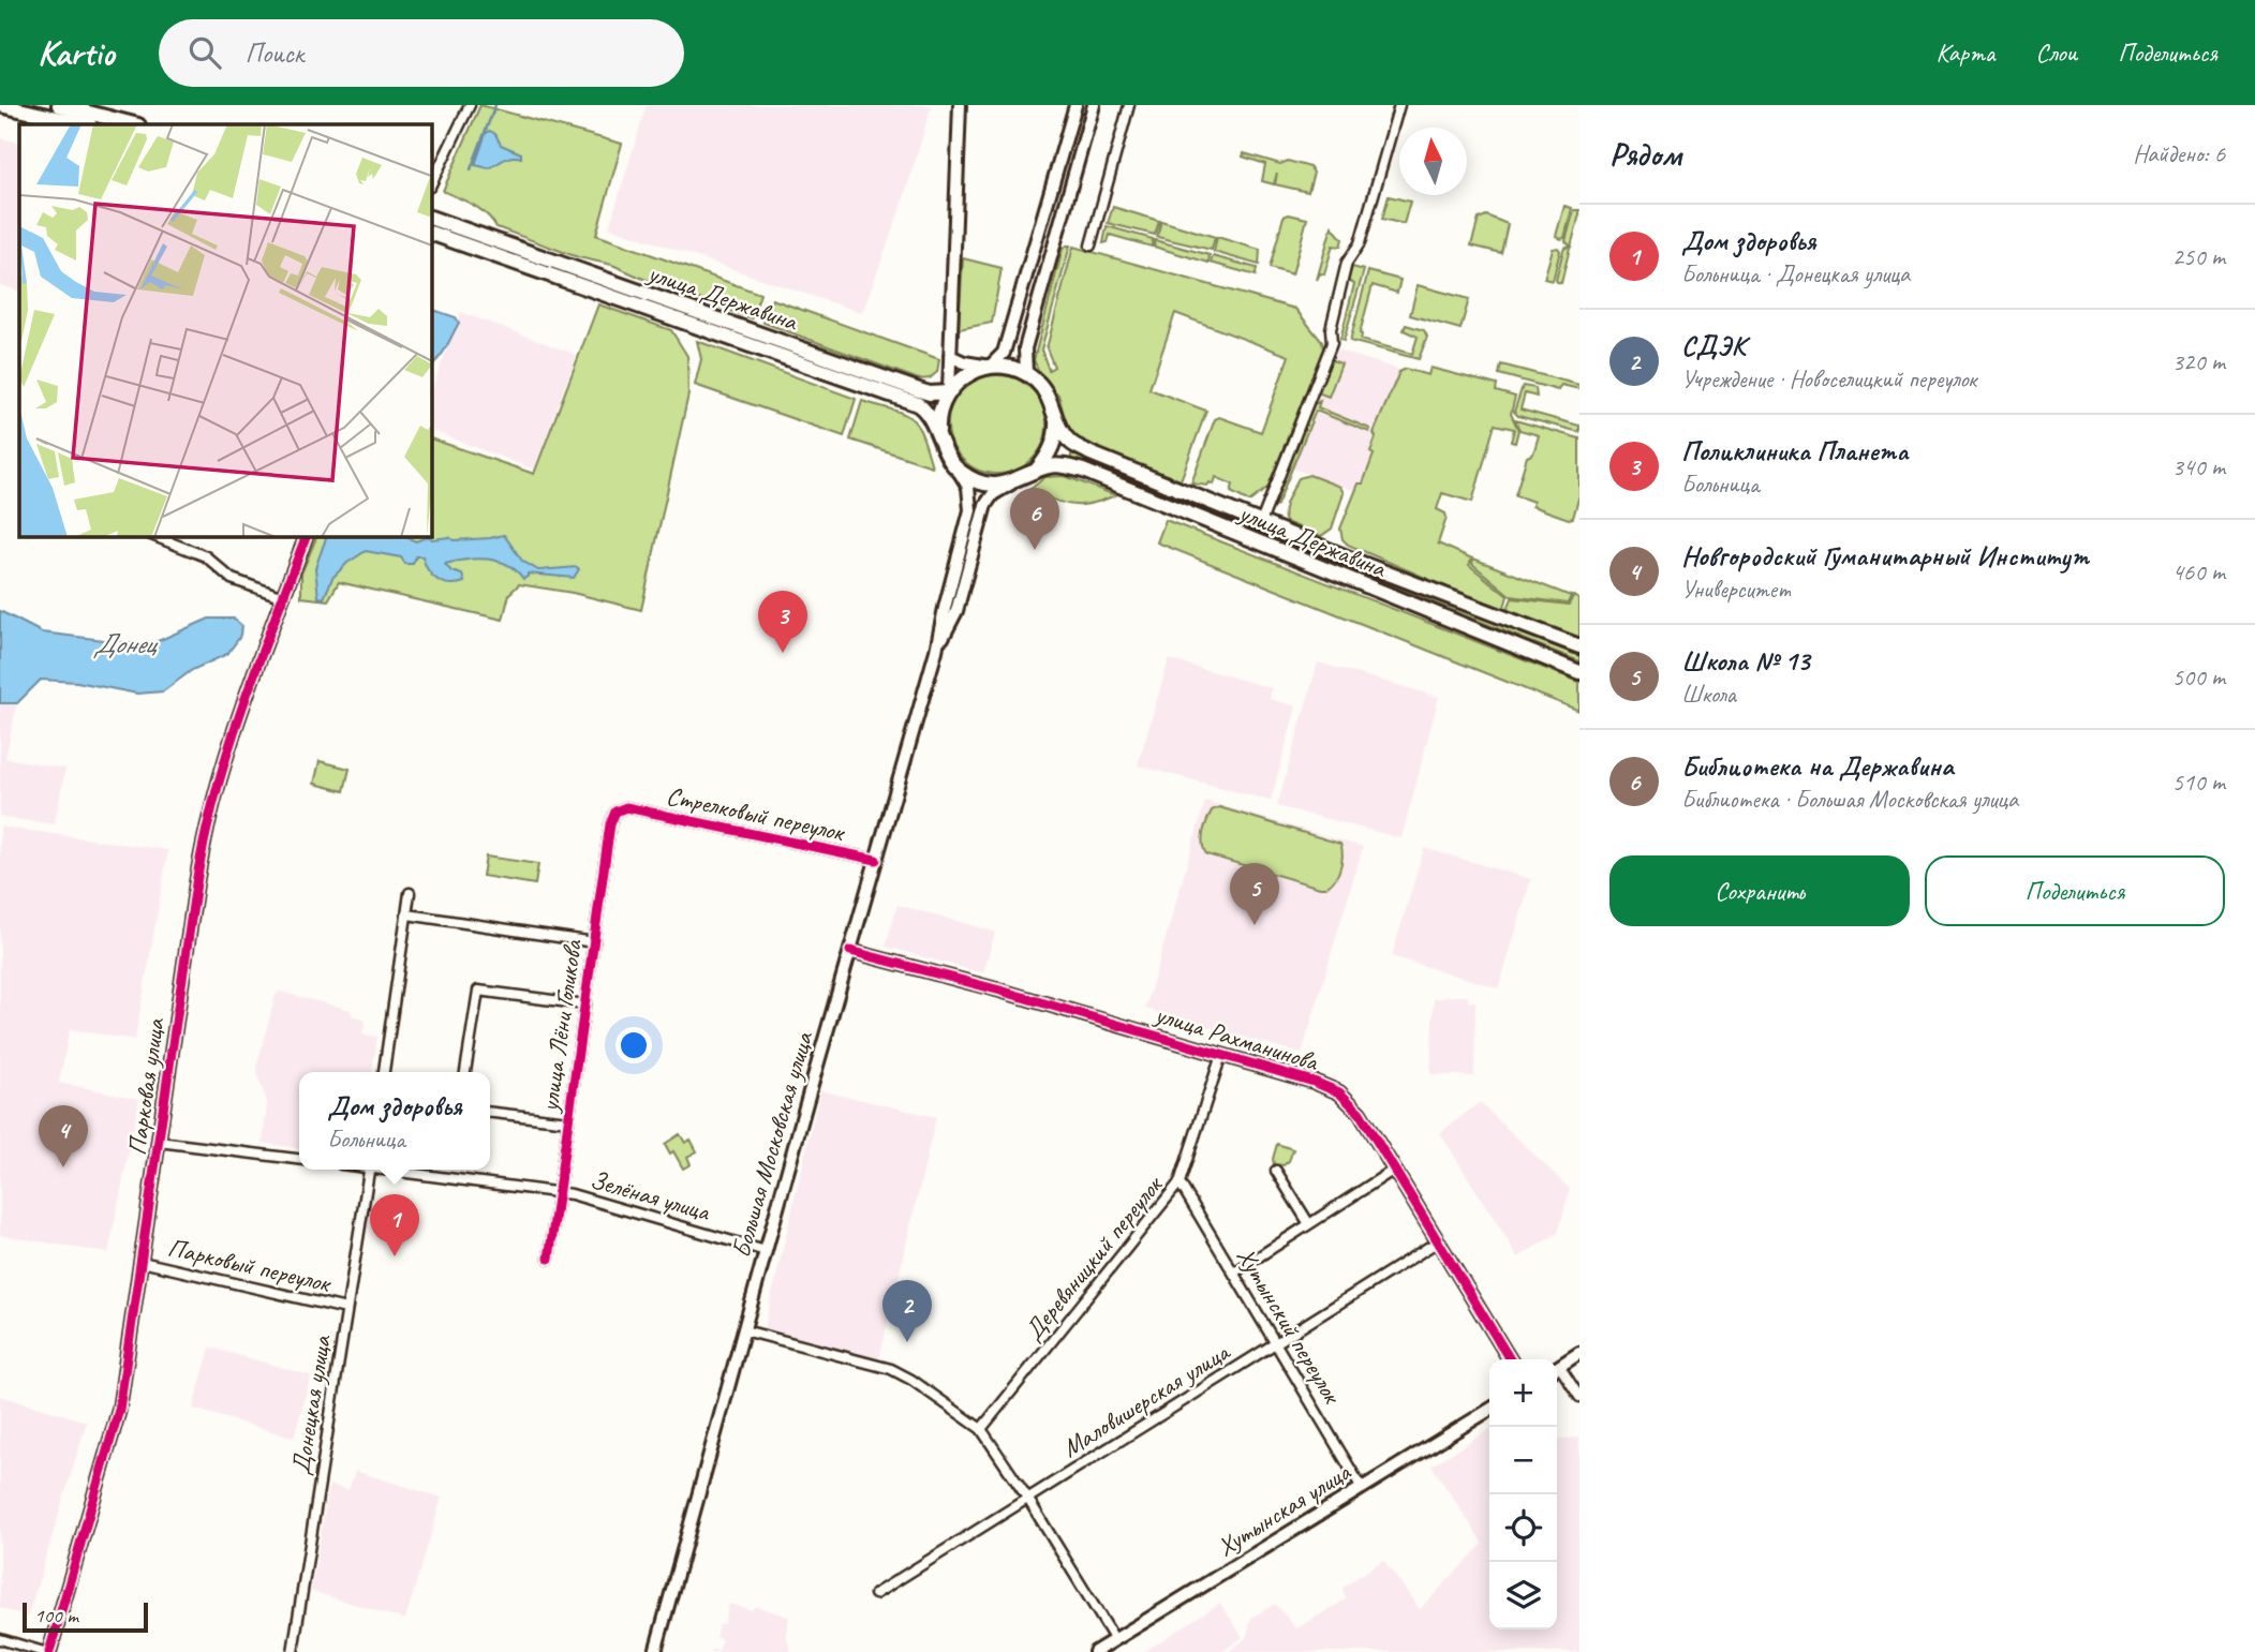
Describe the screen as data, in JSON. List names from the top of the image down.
{
  "streets": {
    "main road": ["улица Державина"],
    "street": [
      "Стрелковый переулок",
      "улица Лёни Голикова",
      "улица Рахманинова",
      "Парковая улица",
      "Большая Московская улица",
      "Зелёная улица",
      "Деревяницкий переулок",
      "Парковый переулок",
      "Хутынский переулок",
      "Маловишерская улица",
      "Донецкая улица",
      "Хутынская улица"
    ]
  },
  "crossings": [
    ["улица Державина", "Большая Московская улица"],
    ["Стрелковый переулок", "улица Лёни Голикова"],
    ["Стрелковый переулок", "Большая Московская улица"],
    ["улица Лёни Голикова", "Зелёная улица"],
    ["улица Рахманинова", "Большая Московская улица"],
    ["улица Рахманинова", "Деревяницкий переулок"],
    ["улица Рахманинова", "Маловишерская улица"],
    ["Парковая улица", "Парковый переулок"],
    ["Большая Московская улица", "Зелёная улица"],
    ["Деревяницкий переулок", "Хутынский переулок"],
    ["Парковый переулок", "Донецкая улица"],
    ["Хутынский переулок", "Маловишерская улица"],
    ["Хутынский переулок", "Хутынская улица"]
  ],
  "water": ["Донец"],
  "scale_bar": "100 m",
  "north": "top",
  "page": {
    "header": "Kartio",
    "search": "Поиск",
    "nav": ["Карта", "Слои", "Поделиться"],
    "heading": ["Рядом", "Найдено: 6"],
    "list": [
      {
        "mark": "1",
        "name": "Дом здоровья",
        "note": "Больница · Донецкая улица",
        "value": "250 m"
      },
      {
        "mark": "2",
        "name": "СДЭК",
        "note": "Учреждение · Новоселицкий переулок",
        "value": "320 m"
      },
      {
        "mark": "3",
        "name": "Поликлиника Планета",
        "note": "Больница",
        "value": "340 m"
      },
      {
        "mark": "4",
        "name": "Новгородский Гуманитарный Институт",
        "note": "Университет",
        "value": "460 m"
      },
      {
        "mark": "5",
        "name": "Школа № 13",
        "note": "Школа",
        "value": "500 m"
      },
      {
        "mark": "6",
        "name": "Библиотека на Державина",
        "note": "Библиотека · Большая Московская улица",
        "value": "510 m"
      }
    ],
    "pins": [
      "6",
      "3",
      "5",
      "4",
      "1",
      "2"
    ],
    "buttons": ["Сохранить", "Поделиться"],
    "popup": ["Дом здоровья", "Больница"],
    "map_buttons": ["+", "−"],
    "scale": "100 m"
  }
}
